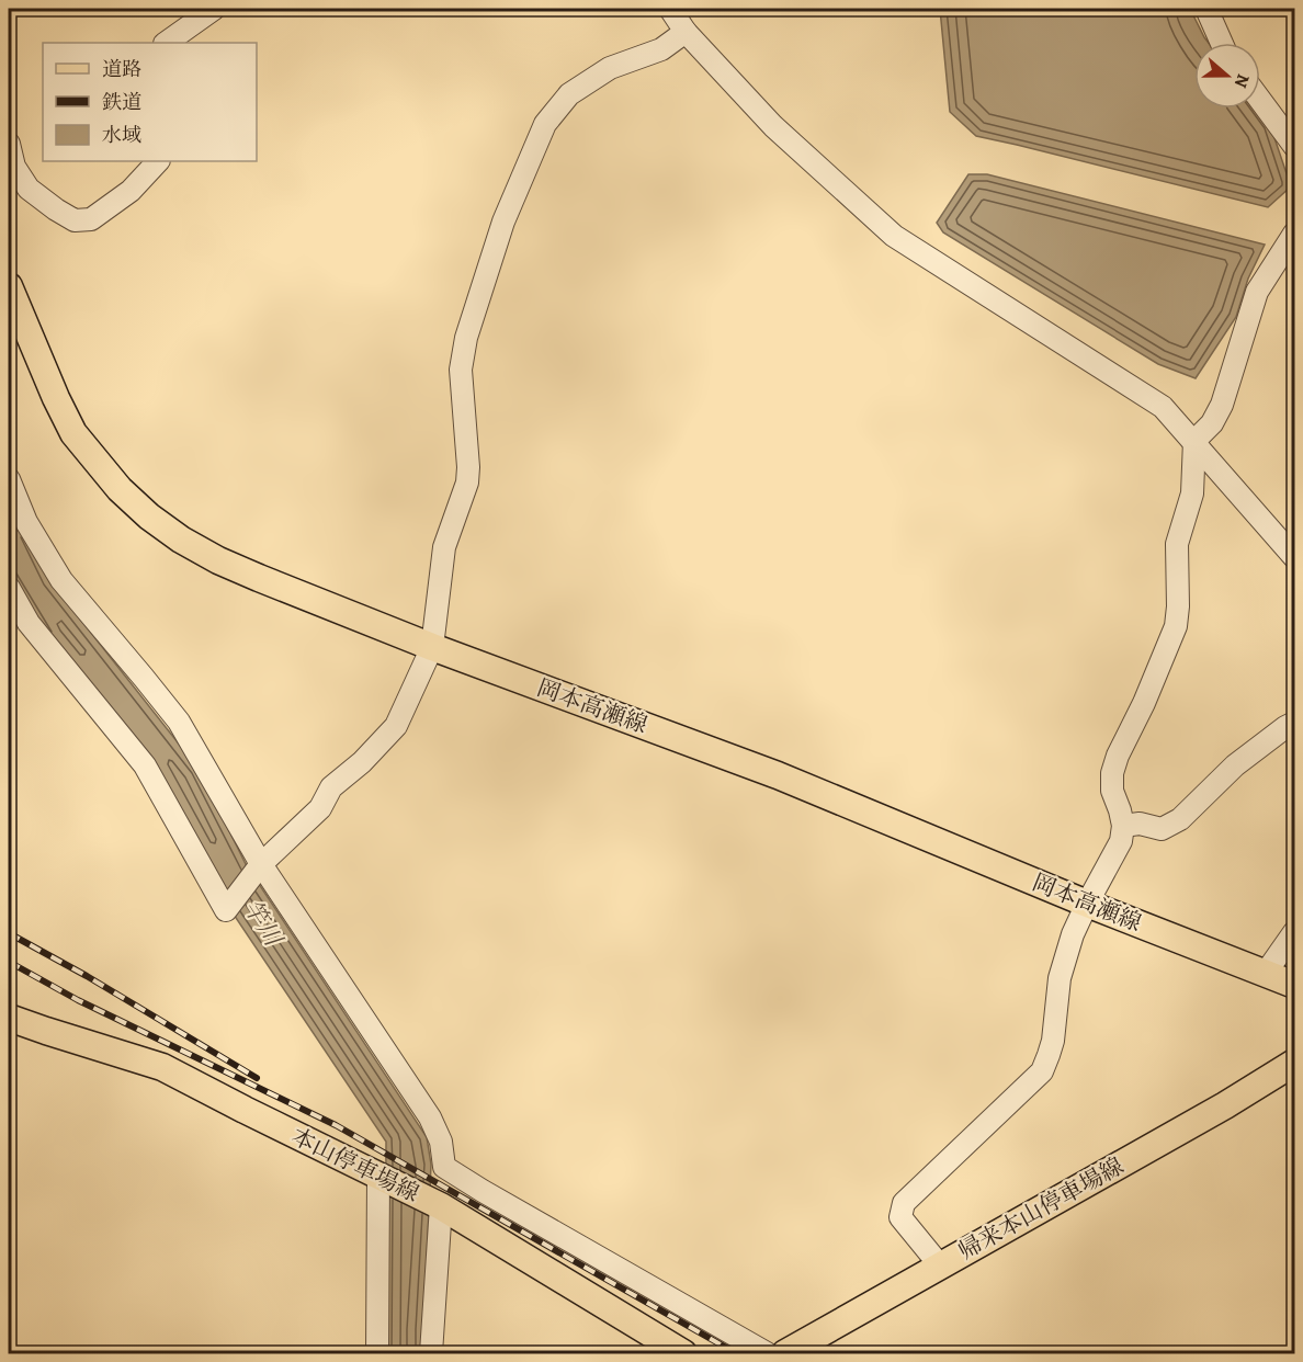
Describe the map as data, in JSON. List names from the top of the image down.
{
  "streets": {
    "main road": ["岡本高瀬線", "本山停車場線", "帰来本山停車場線"]
  },
  "water": ["竿川"],
  "legend": ["道路", "鉄道", "水域"],
  "north": "right"
}
